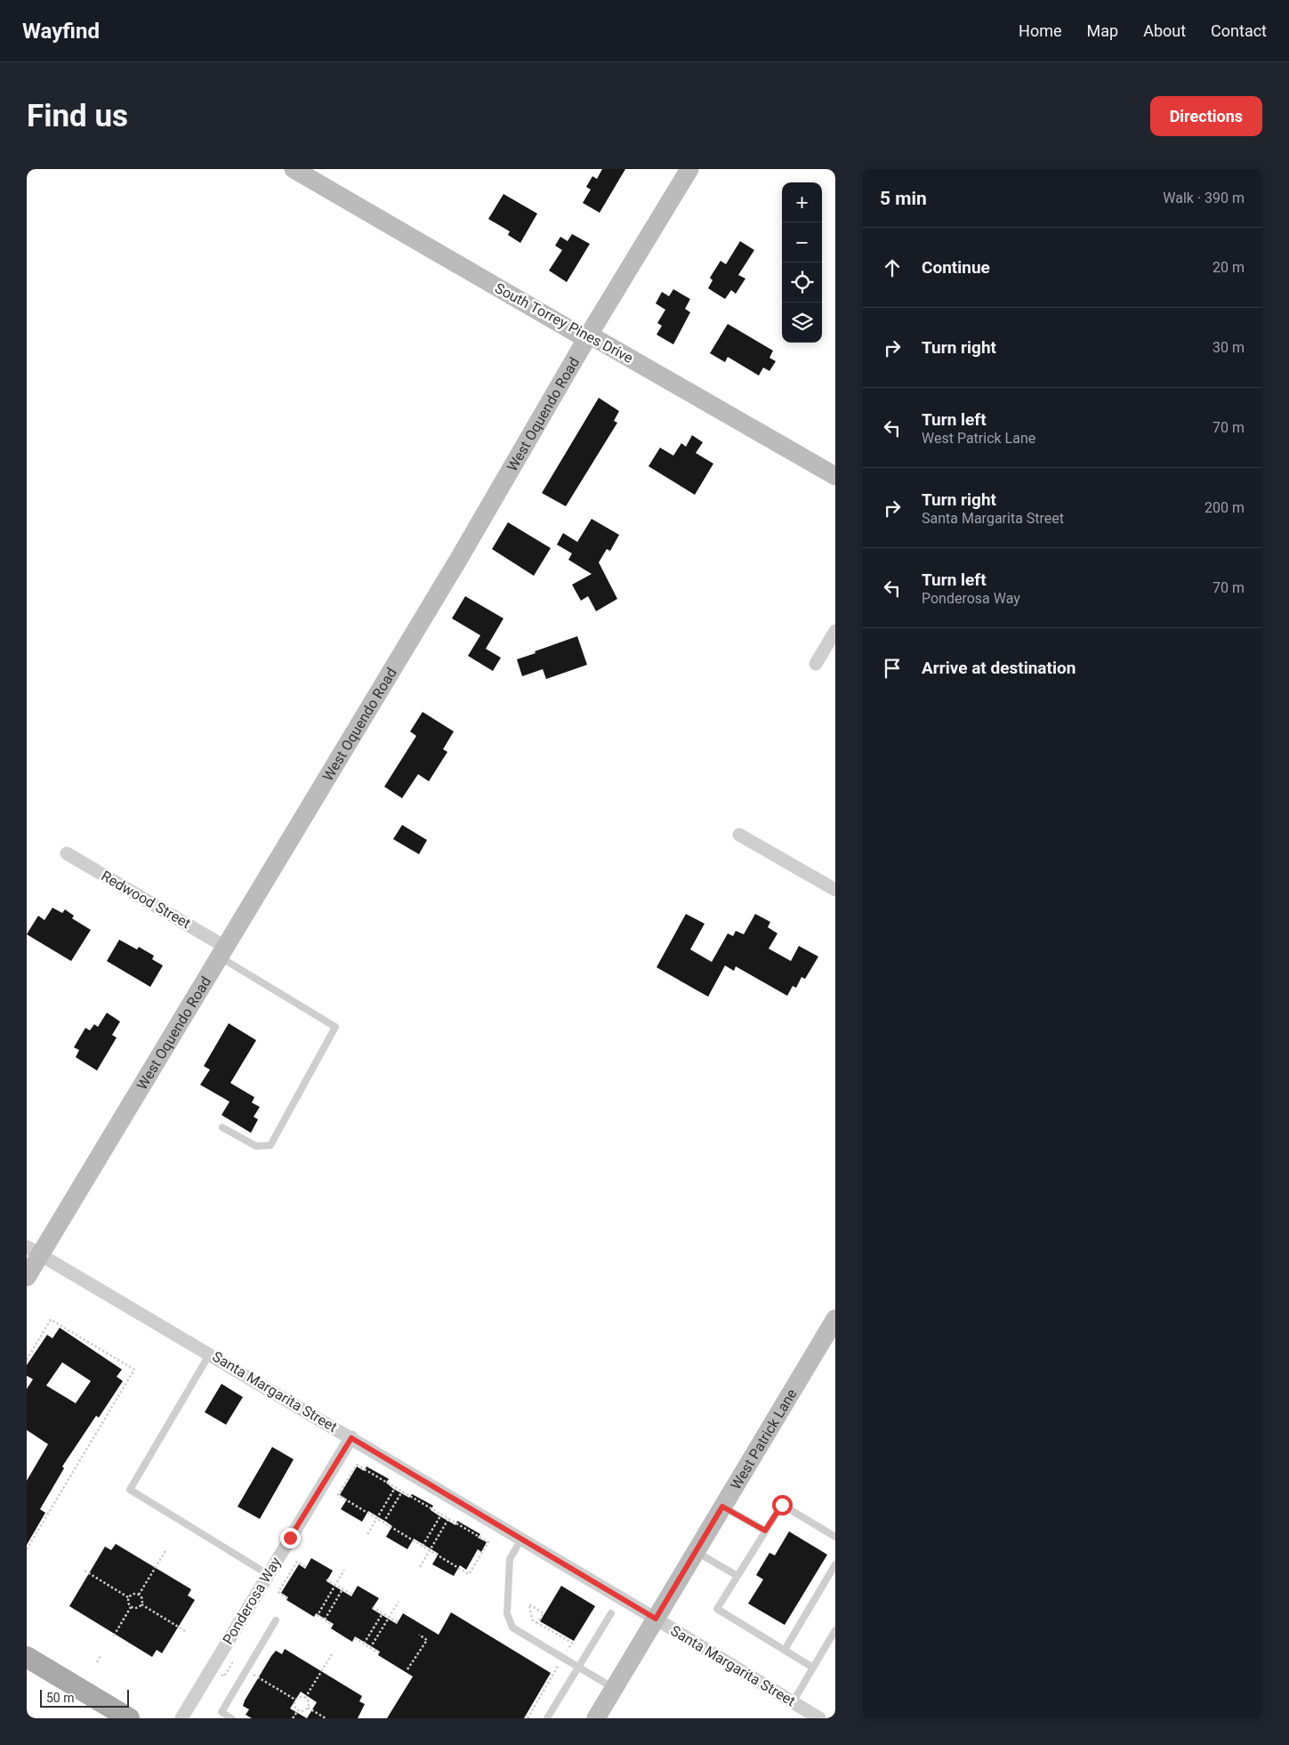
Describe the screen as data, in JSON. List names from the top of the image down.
{
  "streets": {
    "street": [
      "South Torrey Pines Drive",
      "West Oquendo Road",
      "Redwood Street",
      "Santa Margarita Street",
      "West Patrick Lane",
      "Ponderosa Way"
    ]
  },
  "crossings": [
    ["South Torrey Pines Drive", "West Oquendo Road"],
    ["West Oquendo Road", "Redwood Street"],
    ["West Oquendo Road", "Santa Margarita Street"],
    ["Santa Margarita Street", "West Patrick Lane"],
    ["Santa Margarita Street", "Ponderosa Way"]
  ],
  "scale_bar": "50 m",
  "page": {
    "header": "Wayfind",
    "nav": [
      "Home",
      "Map",
      "About",
      "Contact"
    ],
    "buttons": "Directions",
    "title": "Find us",
    "heading": ["5 min", "Walk · 390 m"],
    "map_buttons": ["+", "−"],
    "list": [
      ["Continue", "20 m"],
      ["Turn right", "30 m"],
      ["Turn left", "West Patrick Lane", "70 m"],
      ["Turn right", "Santa Margarita Street", "200 m"],
      ["Turn left", "Ponderosa Way", "70 m"],
      "Arrive at destination"
    ],
    "scale": "50 m"
  }
}
